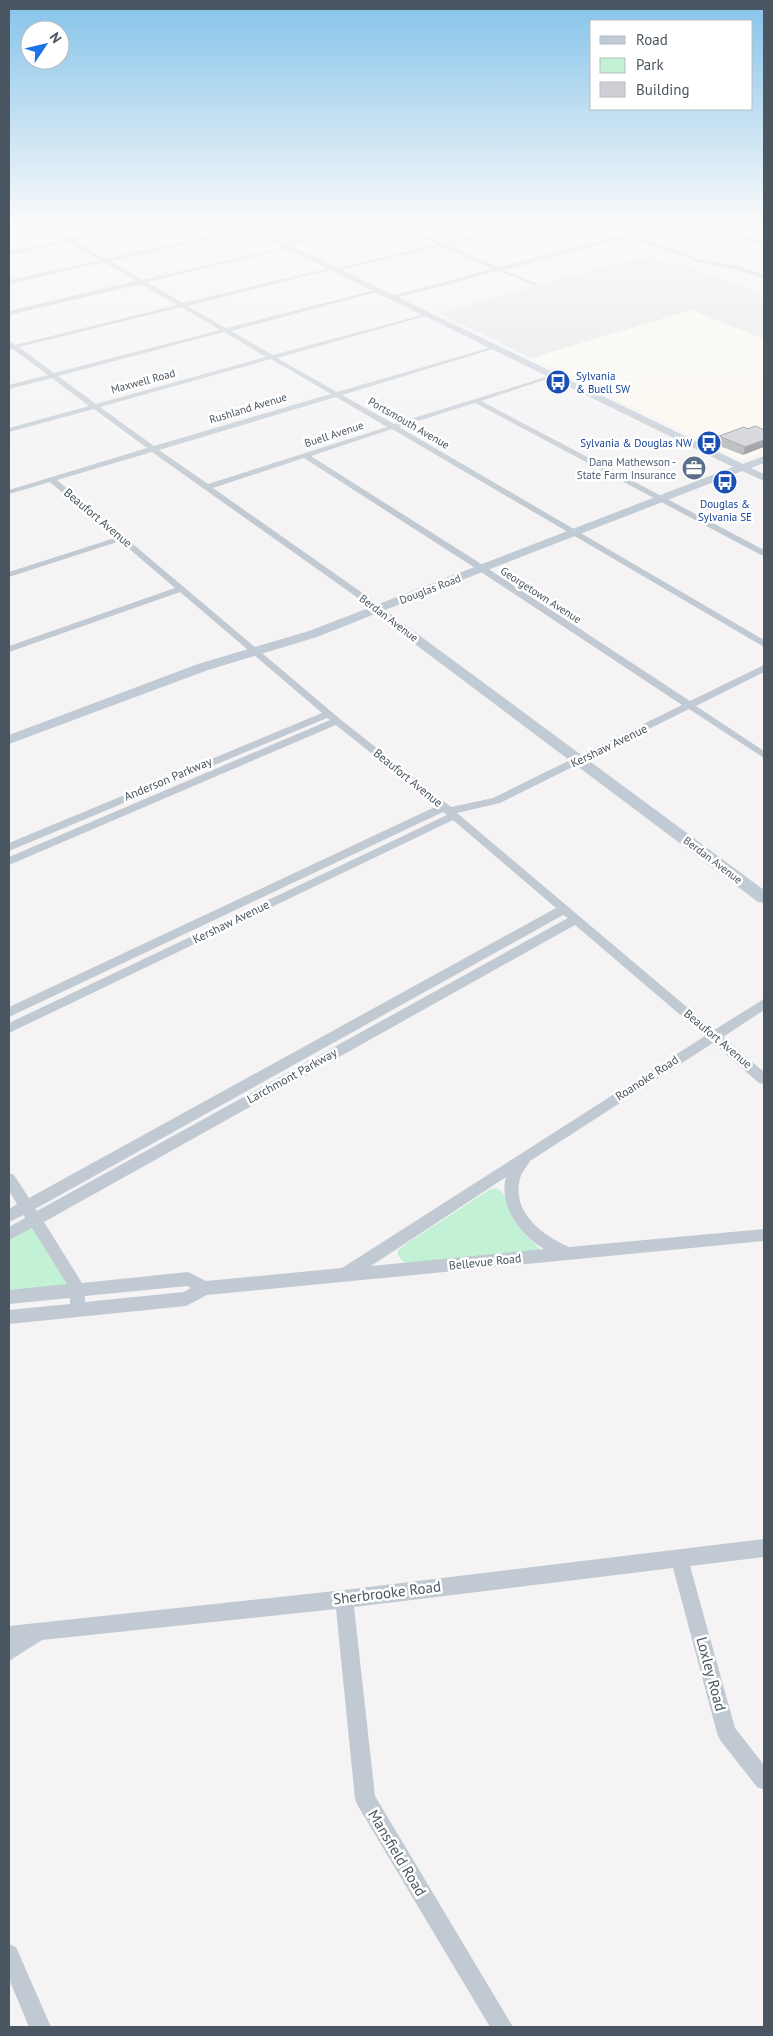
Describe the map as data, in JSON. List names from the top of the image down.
{
  "streets": {
    "street": [
      "Maxwell Road",
      "Rushland Avenue",
      "Portsmouth Avenue",
      "Buell Avenue",
      "Beaufort Avenue",
      "Douglas Road",
      "Georgetown Avenue",
      "Berdan Avenue",
      "Kershaw Avenue",
      "Anderson Parkway",
      "Larchmont Parkway",
      "Roanoke Road",
      "Bellevue Road",
      "Sherbrooke Road",
      "Loxley Road",
      "Mansfield Road"
    ]
  },
  "crossings": [
    ["Maxwell Road", "Portsmouth Avenue"],
    ["Maxwell Road", "Berdan Avenue"],
    ["Rushland Avenue", "Portsmouth Avenue"],
    ["Rushland Avenue", "Beaufort Avenue"],
    ["Rushland Avenue", "Berdan Avenue"],
    ["Portsmouth Avenue", "Buell Avenue"],
    ["Portsmouth Avenue", "Douglas Road"],
    ["Buell Avenue", "Georgetown Avenue"],
    ["Buell Avenue", "Berdan Avenue"],
    ["Beaufort Avenue", "Douglas Road"],
    ["Beaufort Avenue", "Kershaw Avenue"],
    ["Beaufort Avenue", "Anderson Parkway"],
    ["Beaufort Avenue", "Larchmont Parkway"],
    ["Beaufort Avenue", "Roanoke Road"],
    ["Douglas Road", "Georgetown Avenue"],
    ["Douglas Road", "Berdan Avenue"],
    ["Georgetown Avenue", "Kershaw Avenue"],
    ["Berdan Avenue", "Kershaw Avenue"],
    ["Roanoke Road", "Bellevue Road"],
    ["Sherbrooke Road", "Loxley Road"],
    ["Sherbrooke Road", "Mansfield Road"]
  ],
  "places": {
    "bus stop": ["Sylvania & Buell SW", "Sylvania & Douglas NW", "Douglas & Sylvania SE"],
    "office": ["Dana Mathewson - State Farm Insurance"]
  },
  "legend": ["Road", "Park", "Building"],
  "north": "top right"
}
